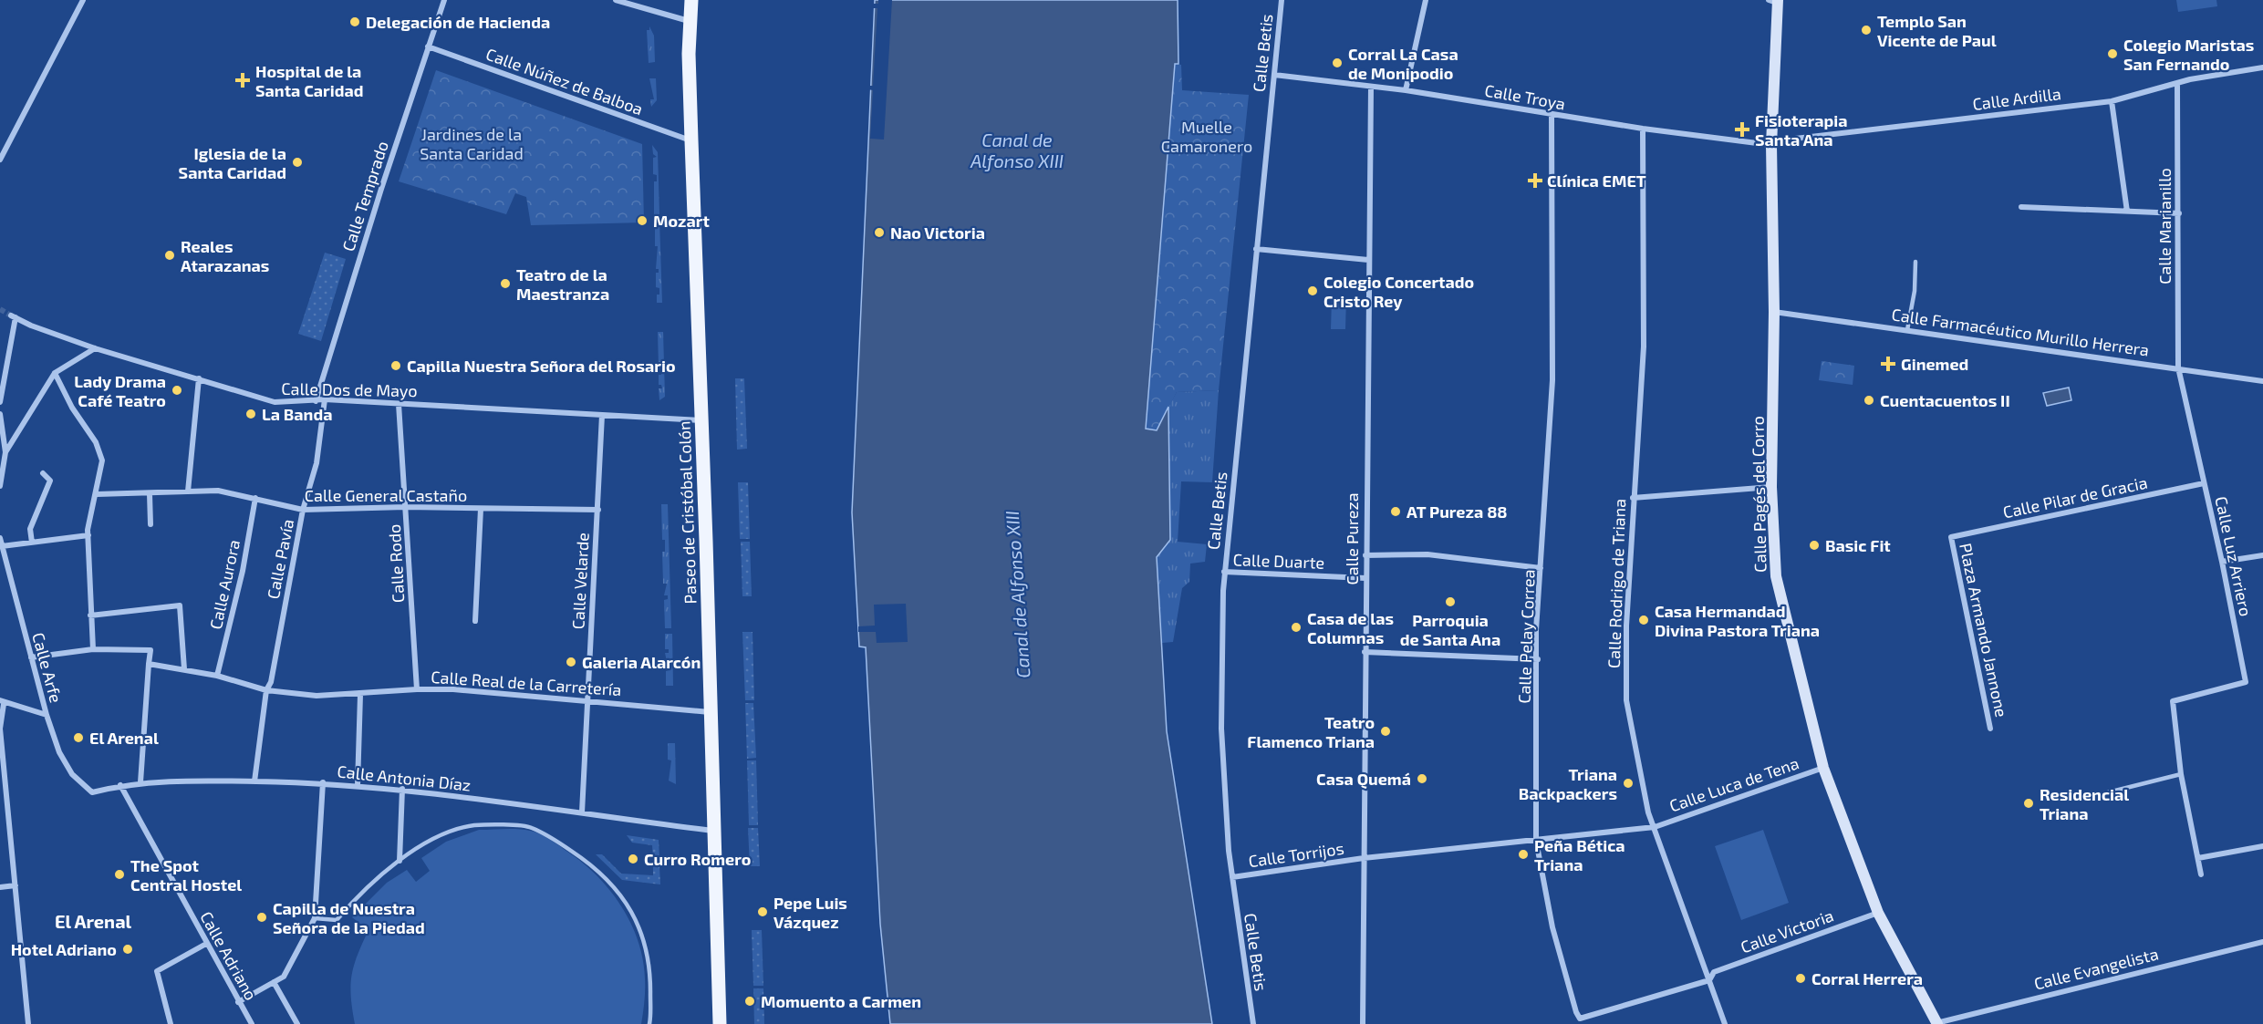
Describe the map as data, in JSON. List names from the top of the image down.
{
  "streets": {
    "main road": ["Calle Pagés del Corro", "Paseo de Cristóbal Colón"],
    "street": [
      "Calle Betis",
      "Calle Núñez de Balboa",
      "Calle Troya",
      "Calle Ardilla",
      "Calle Temprado",
      "Calle Marianillo",
      "Calle Farmacéutico Murillo Herrera",
      "Calle Dos de Mayo",
      "Calle General Castaño",
      "Calle Pilar de Gracia",
      "Calle Pureza",
      "Calle Luz Arriero",
      "Calle Pavía",
      "Calle Duarte",
      "Calle Rodo",
      "Calle Velarde",
      "Calle Rodrigo de Triana",
      "Calle Aurora",
      "Plaza Armando Jannone",
      "Calle Pelay Correa",
      "Calle Arfe",
      "Calle Real de la Carretería",
      "Calle Antonia Díaz",
      "Calle Luca de Tena",
      "Calle Torrijos",
      "Calle Victoria",
      "Calle Adriano",
      "Calle Evangelista"
    ]
  },
  "crossings": [
    ["Calle Betis", "Calle Troya"],
    ["Calle Betis", "Calle Duarte"],
    ["Calle Betis", "Calle Torrijos"],
    ["Calle Núñez de Balboa", "Calle Temprado"],
    ["Calle Núñez de Balboa", "Paseo de Cristóbal Colón"],
    ["Calle Troya", "Calle Ardilla"],
    ["Calle Troya", "Calle Pagés del Corro"],
    ["Calle Troya", "Calle Pureza"],
    ["Calle Troya", "Calle Rodrigo de Triana"],
    ["Calle Troya", "Calle Pelay Correa"],
    ["Calle Ardilla", "Calle Marianillo"],
    ["Calle Ardilla", "Calle Pagés del Corro"],
    ["Calle Temprado", "Calle Dos de Mayo"],
    ["Calle Marianillo", "Calle Farmacéutico Murillo Herrera"],
    ["Calle Marianillo", "Calle Luz Arriero"],
    ["Calle Farmacéutico Murillo Herrera", "Calle Pagés del Corro"],
    ["Calle Farmacéutico Murillo Herrera", "Calle Luz Arriero"],
    ["Calle Dos de Mayo", "Paseo de Cristóbal Colón"],
    ["Calle Dos de Mayo", "Calle Pavía"],
    ["Calle Dos de Mayo", "Calle Rodo"],
    ["Calle Dos de Mayo", "Calle Velarde"],
    ["Calle Pagés del Corro", "Calle Luca de Tena"],
    ["Calle Pagés del Corro", "Calle Victoria"],
    ["Calle Pagés del Corro", "Calle Evangelista"],
    ["Calle General Castaño", "Calle Pavía"],
    ["Calle General Castaño", "Calle Rodo"],
    ["Calle General Castaño", "Calle Velarde"],
    ["Calle General Castaño", "Calle Aurora"],
    ["Calle Pilar de Gracia", "Calle Luz Arriero"],
    ["Calle Pilar de Gracia", "Plaza Armando Jannone"],
    ["Paseo de Cristóbal Colón", "Calle Real de la Carretería"],
    ["Paseo de Cristóbal Colón", "Calle Antonia Díaz"],
    ["Calle Pureza", "Calle Duarte"],
    ["Calle Pureza", "Calle Torrijos"],
    ["Calle Pavía", "Calle Real de la Carretería"],
    ["Calle Pavía", "Calle Antonia Díaz"],
    ["Calle Rodo", "Calle Real de la Carretería"],
    ["Calle Velarde", "Calle Real de la Carretería"],
    ["Calle Velarde", "Calle Antonia Díaz"],
    ["Calle Rodrigo de Triana", "Calle Pelay Correa"],
    ["Calle Rodrigo de Triana", "Calle Luca de Tena"],
    ["Calle Rodrigo de Triana", "Calle Victoria"],
    ["Calle Aurora", "Calle Real de la Carretería"],
    ["Calle Pelay Correa", "Calle Luca de Tena"],
    ["Calle Pelay Correa", "Calle Torrijos"],
    ["Calle Pelay Correa", "Calle Victoria"],
    ["Calle Arfe", "Calle Antonia Díaz"],
    ["Calle Antonia Díaz", "Calle Adriano"],
    ["Calle Luca de Tena", "Calle Torrijos"]
  ],
  "districts": ["El Arenal"],
  "water": ["Canal de Alfonso XIII"],
  "parks": ["Muelle Camaronero", "Jardines de la Santa Caridad"],
  "places": {
    "other": [
      "Delegación de Hacienda",
      "Templo San Vicente de Paul",
      "Colegio Maristas San Fernando",
      "Corral La Casa de Monipodio",
      "Iglesia de la Santa Caridad",
      "Mozart",
      "Nao Victoria",
      "Reales Atarazanas",
      "Teatro de la Maestranza",
      "Colegio Concertado Cristo Rey",
      "Capilla Nuestra Señora del Rosario",
      "Lady Drama Café Teatro",
      "Cuentacuentos II",
      "La Banda",
      "AT Pureza 88",
      "Basic Fit",
      "Parroquia de Santa Ana",
      "Casa Hermandad Divina Pastora Triana",
      "Casa de las Columnas",
      "Galeria Alarcón",
      "Teatro Flamenco Triana",
      "El Arenal",
      "Casa Quemá",
      "Triana Backpackers",
      "Residencial Triana",
      "Peña Bética Triana",
      "Curro Romero",
      "The Spot Central Hostel",
      "Pepe Luis Vázquez",
      "Capilla de Nuestra Señora de la Piedad",
      "Hotel Adriano",
      "Corral Herrera",
      "Momuento a Carmen"
    ],
    "health": [
      "Hospital de la Santa Caridad",
      "Fisioterapia Santa Ana",
      "Clínica EMET",
      "Ginemed"
    ]
  }
}
